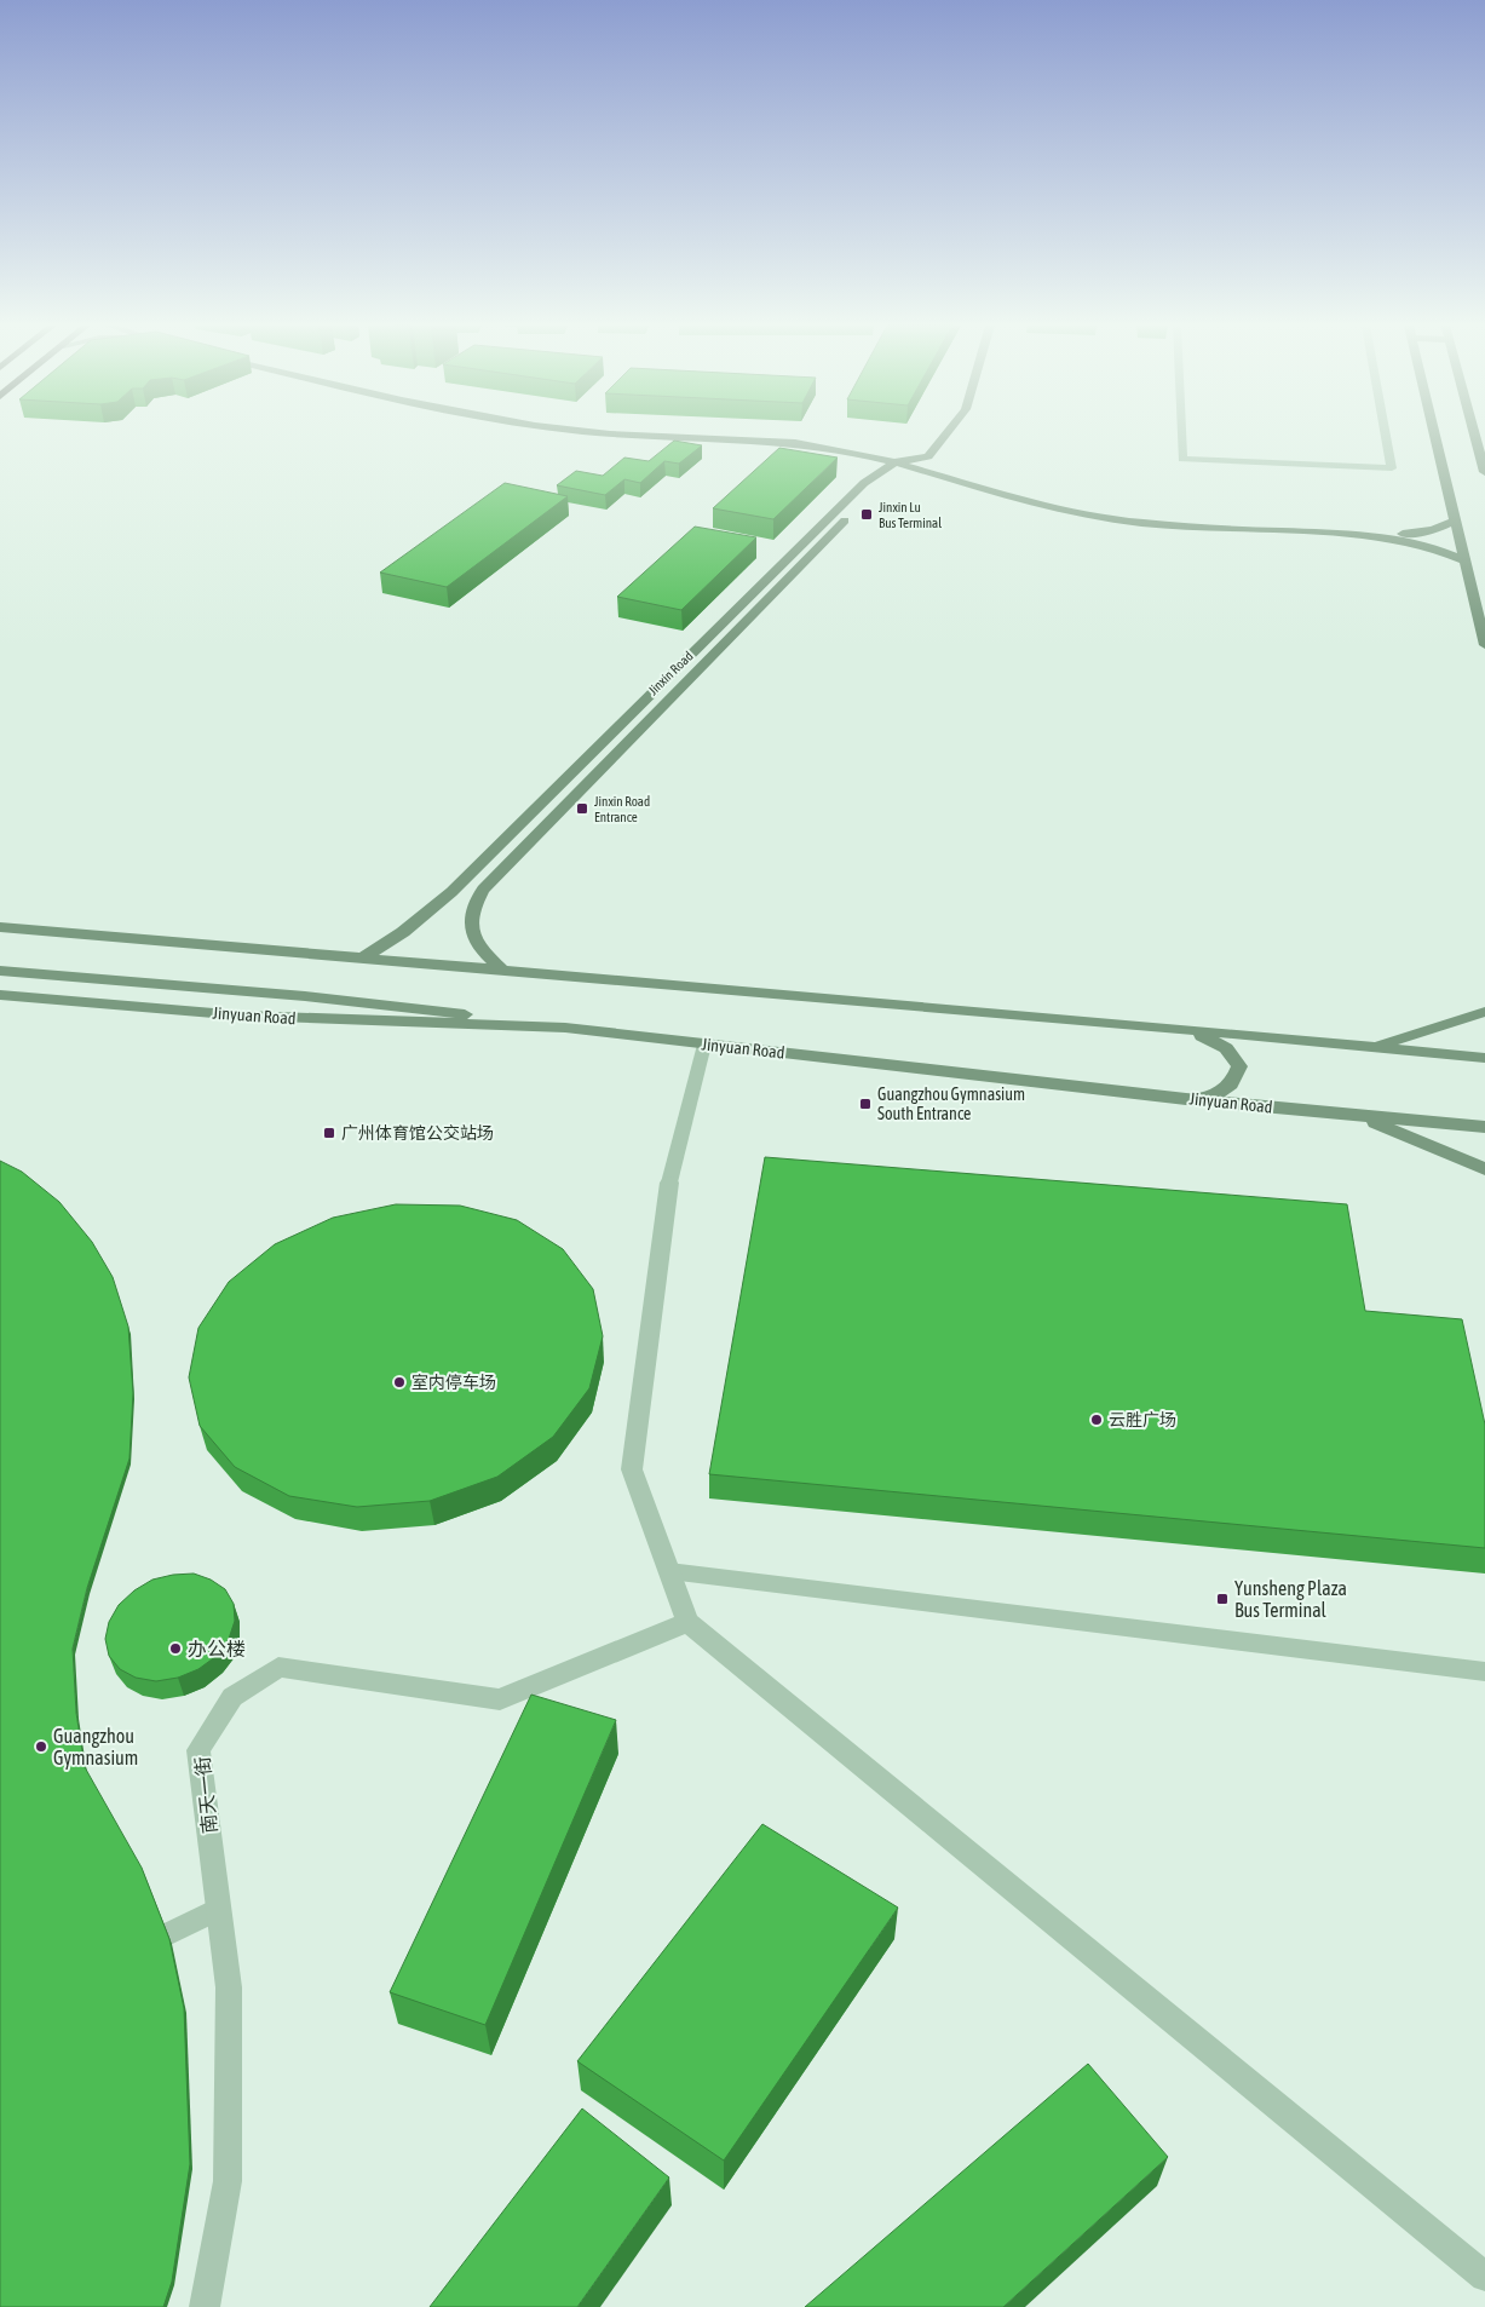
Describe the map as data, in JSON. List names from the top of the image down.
{
  "streets": {
    "main road": ["Jinxin Road", "Jinyuan Road"],
    "street": ["南天一街"]
  },
  "places": {
    "transit": [
      "Jinxin Lu Bus Terminal",
      "Jinxin Road Entrance",
      "Guangzhou Gymnasium South Entrance",
      "广州体育馆公交站场",
      "Yunsheng Plaza Bus Terminal"
    ],
    "other": [
      "室内停车场",
      "云胜广场",
      "办公楼",
      "Guangzhou Gymnasium"
    ]
  }
}
